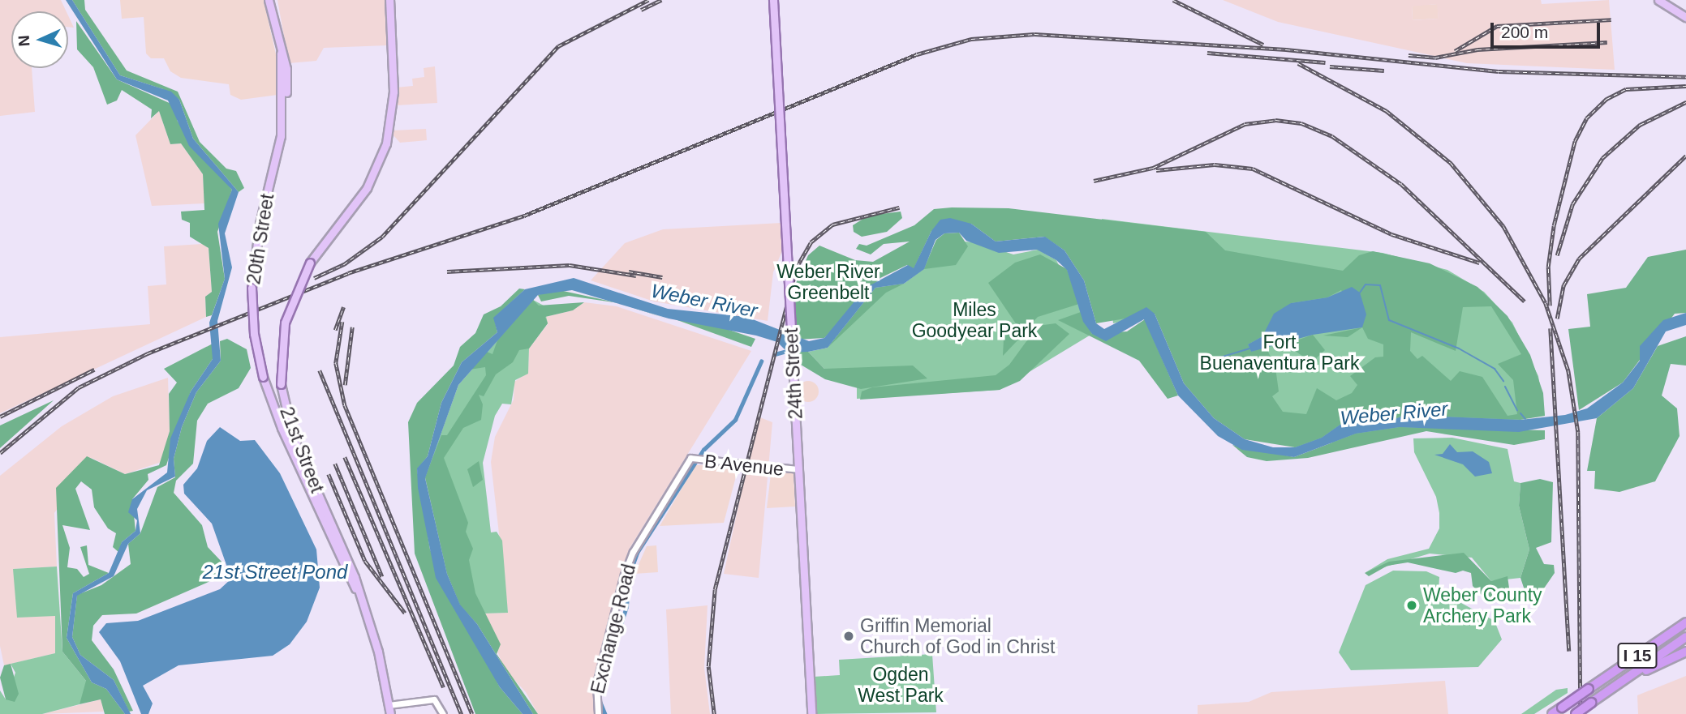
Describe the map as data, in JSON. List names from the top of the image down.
{
  "streets": {
    "highway": ["I 15"],
    "main road": ["20th Street", "24th Street", "21st Street"],
    "street": ["B Avenue", "Exchange Road"]
  },
  "crossings": [
    ["20th Street", "21st Street"],
    ["24th Street", "B Avenue"],
    ["B Avenue", "Exchange Road"]
  ],
  "water": ["Weber River", "21st Street Pond"],
  "parks": [
    "Weber River Greenbelt",
    "Miles Goodyear Park",
    "Fort Buenaventura Park",
    "Ogden West Park"
  ],
  "places": ["Weber County Archery Park", "Griffin Memorial Church of God in Christ"],
  "scale_bar": "200 m",
  "north": "left"
}
